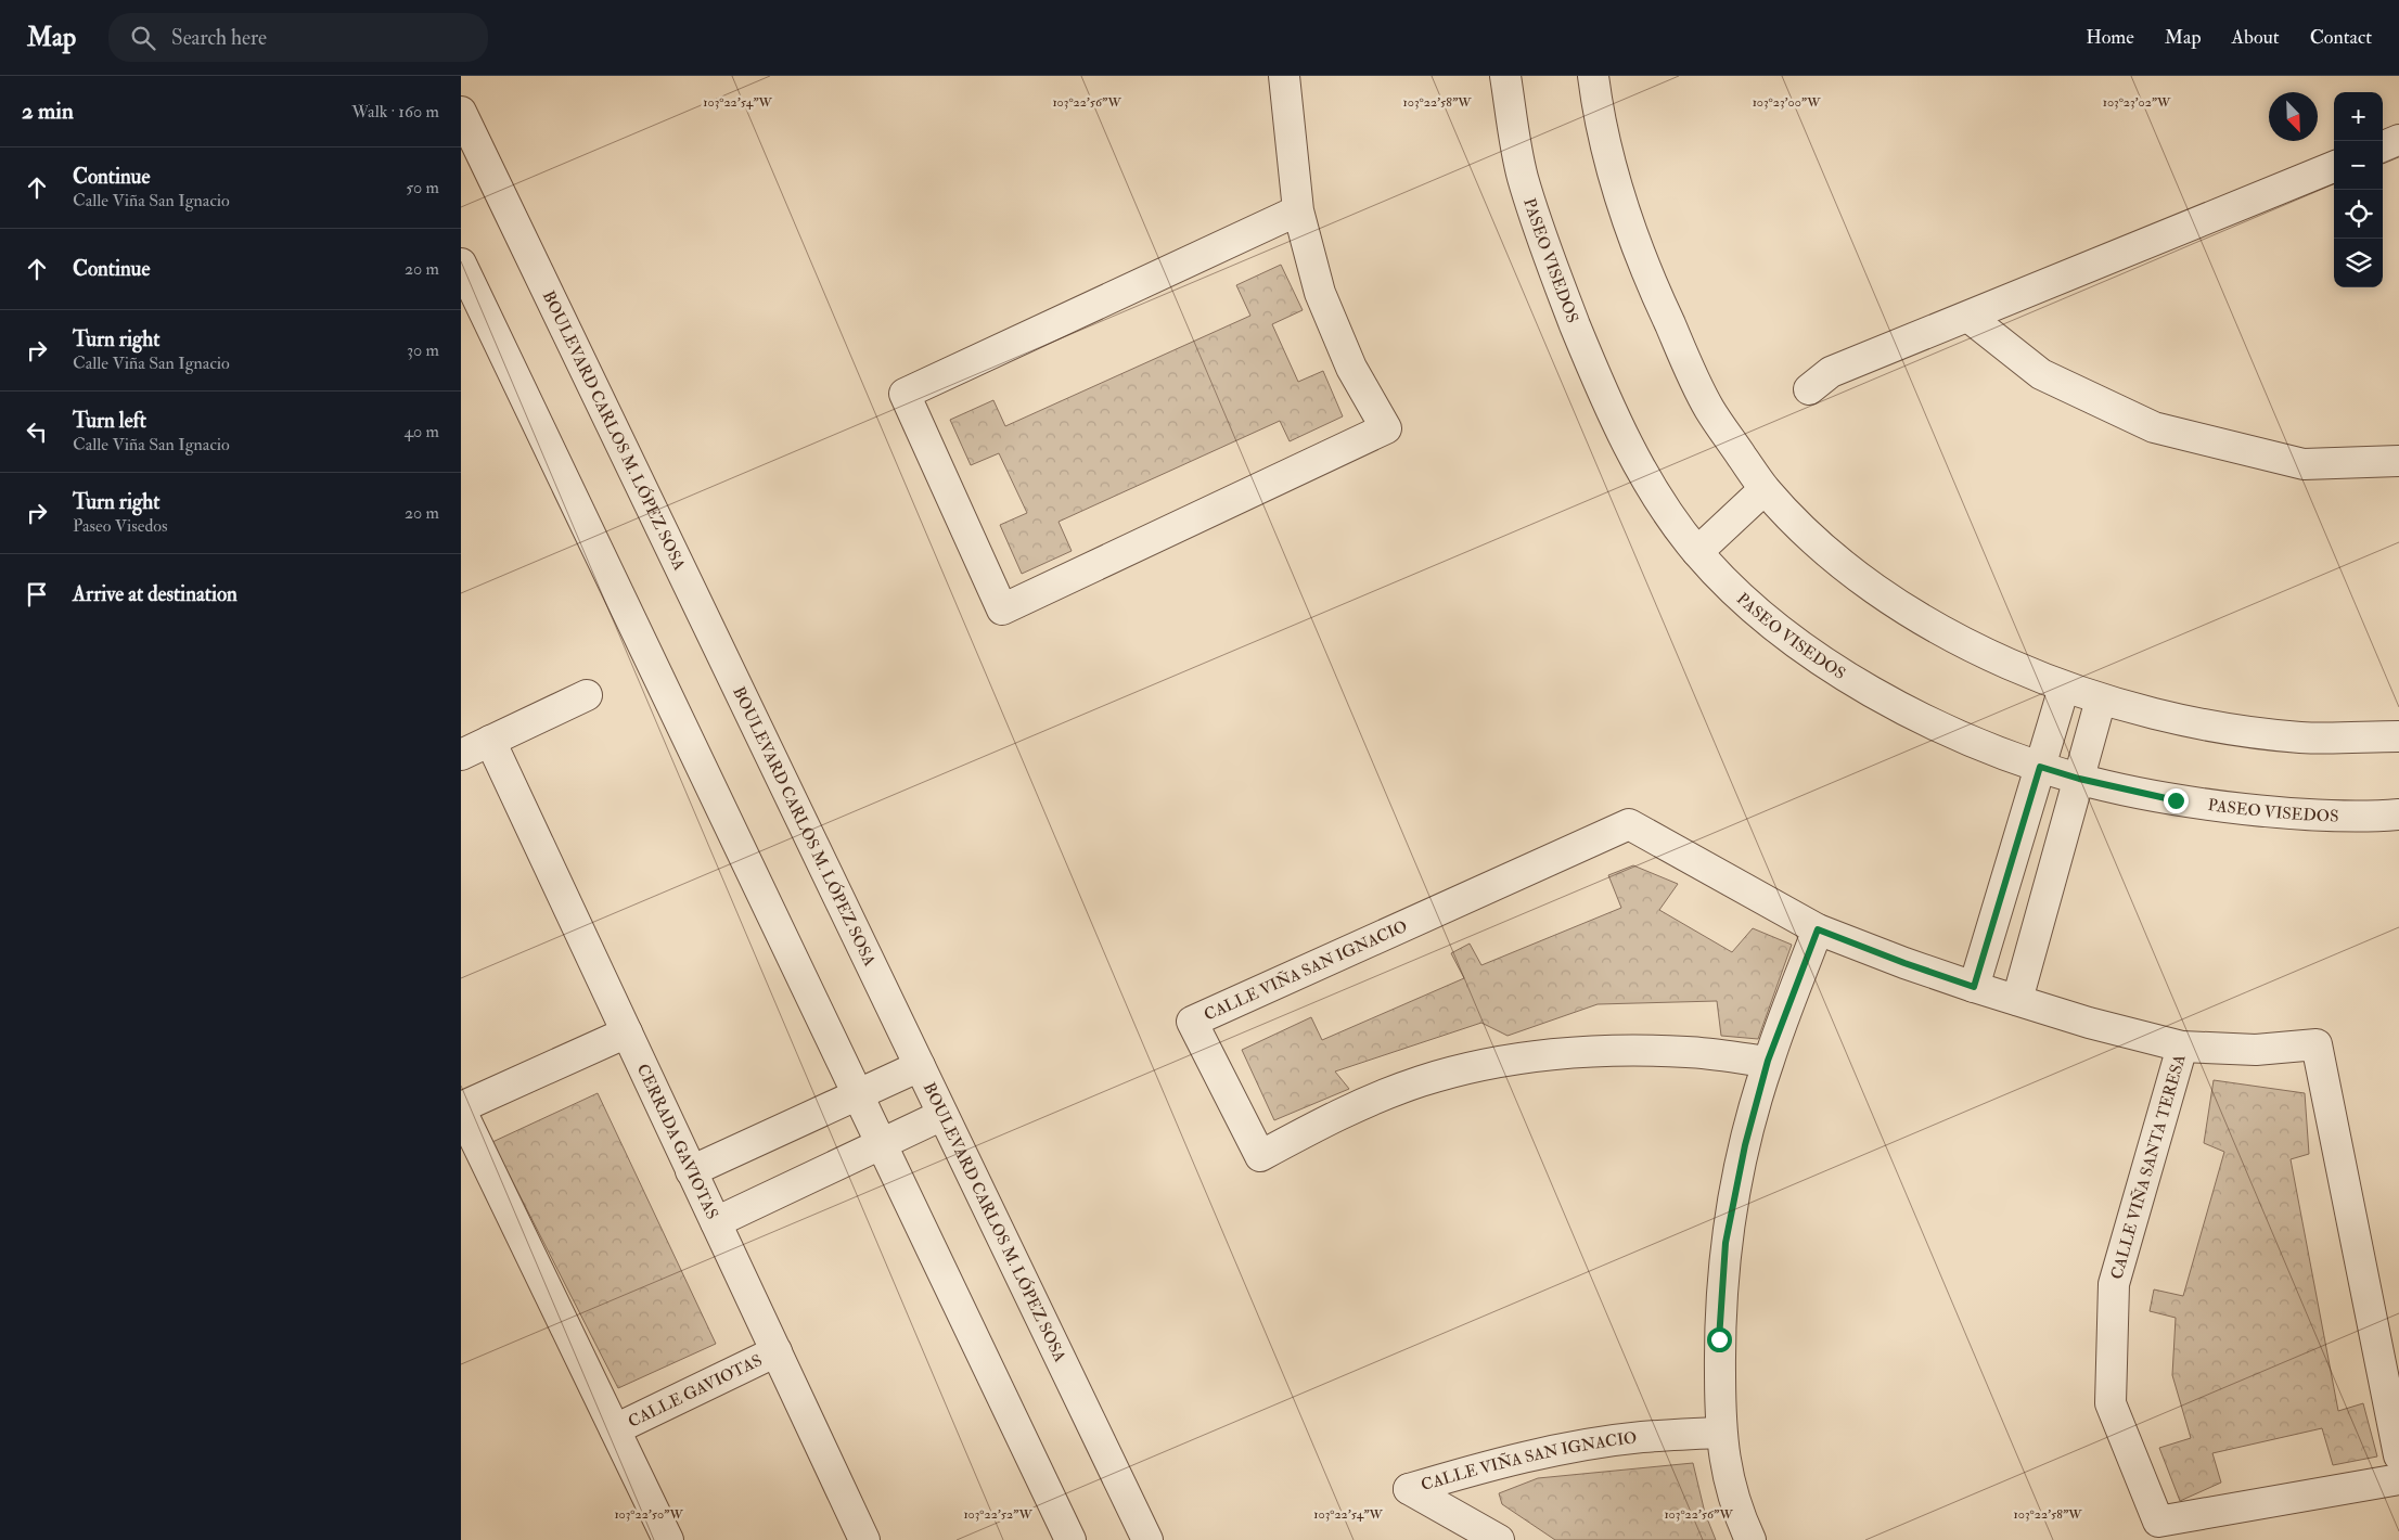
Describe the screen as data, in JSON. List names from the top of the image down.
{
  "streets": {
    "street": [
      "PASEO VISEDOS",
      "BOULEVARD CARLOS M. LÓPEZ SOSA",
      "CALLE VIÑA SAN IGNACIO",
      "CERRADA GAVIOTAS",
      "CALLE VIÑA SANTA TERESA",
      "CALLE GAVIOTAS"
    ]
  },
  "crossings": [
    ["CALLE VIÑA SAN IGNACIO", "CALLE VIÑA SANTA TERESA"],
    ["CERRADA GAVIOTAS", "CALLE GAVIOTAS"]
  ],
  "north": "bottom right",
  "page": {
    "header": "Map",
    "search": "Search here",
    "nav": [
      "Home",
      "Map",
      "About",
      "Contact"
    ],
    "heading": ["2 min", "Walk · 160 m"],
    "map_buttons": ["+", "−"],
    "list": [
      ["Continue", "Calle Viña San Ignacio", "50 m"],
      ["Continue", "20 m"],
      ["Turn right", "Calle Viña San Ignacio", "30 m"],
      ["Turn left", "Calle Viña San Ignacio", "40 m"],
      ["Turn right", "Paseo Visedos", "20 m"],
      "Arrive at destination"
    ]
  },
  "coordinates": [
    "103°22'54\"W",
    "103°22'56\"W",
    "103°22'58\"W",
    "103°23'00\"W",
    "103°23'02\"W",
    "103°22'50\"W",
    "103°22'52\"W"
  ]
}
